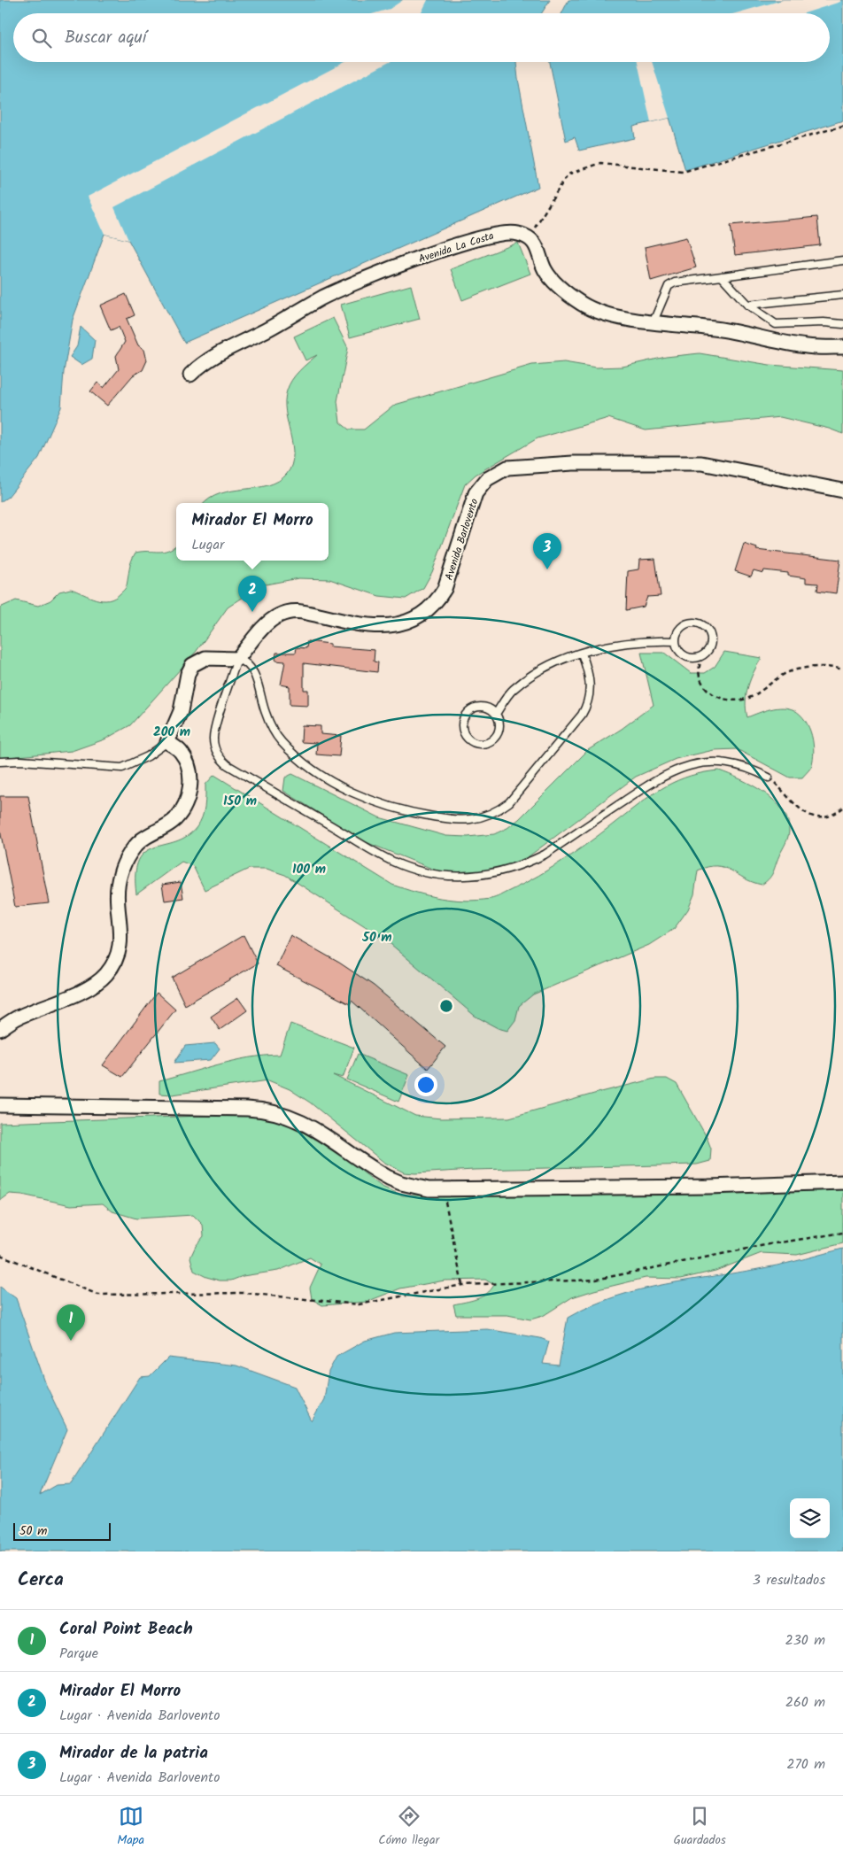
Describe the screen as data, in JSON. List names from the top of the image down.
{
  "streets": {
    "street": ["Avenida La Costa", "Avenida Barlovento"]
  },
  "scale_bar": "50 m",
  "page": {
    "search": "Buscar aquí",
    "popup": ["Mirador El Morro", "Lugar"],
    "pins": ["3", "2", "1"],
    "scale": "50 m",
    "heading": ["Cerca", "3 resultados"],
    "list": [
      {
        "mark": "1",
        "name": "Coral Point Beach",
        "note": "Parque",
        "value": "230 m"
      },
      {
        "mark": "2",
        "name": "Mirador El Morro",
        "note": "Lugar · Avenida Barlovento",
        "value": "260 m"
      },
      {
        "mark": "3",
        "name": "Mirador de la patria",
        "note": "Lugar · Avenida Barlovento",
        "value": "270 m"
      }
    ],
    "nav": ["Mapa", "Cómo llegar", "Guardados"]
  },
  "rings": [
    "200 m",
    "150 m",
    "100 m",
    "50 m"
  ]
}
